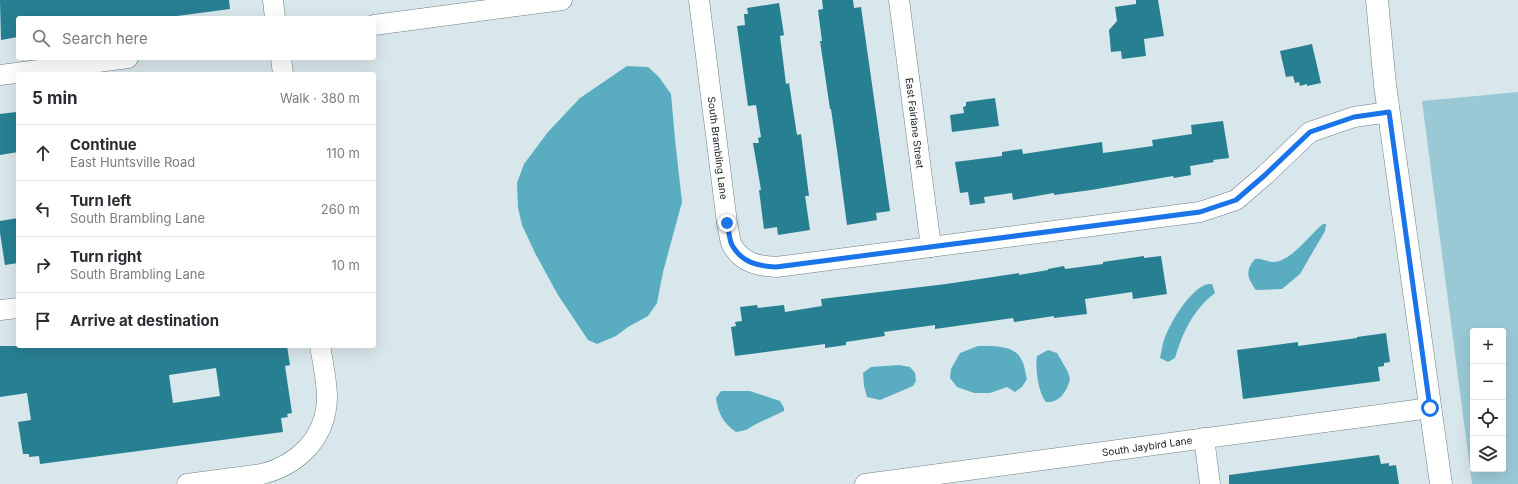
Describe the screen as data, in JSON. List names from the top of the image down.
{
  "streets": {
    "street": ["East Fairlane Street", "South Brambling Lane", "South Jaybird Lane"]
  },
  "crossings": [
    ["East Fairlane Street", "South Brambling Lane"]
  ],
  "page": {
    "search": "Search here",
    "heading": ["5 min", "Walk · 380 m"],
    "list": [
      ["Continue", "East Huntsville Road", "110 m"],
      ["Turn left", "South Brambling Lane", "260 m"],
      ["Turn right", "South Brambling Lane", "10 m"],
      "Arrive at destination"
    ],
    "map_buttons": ["+", "−"]
  }
}
